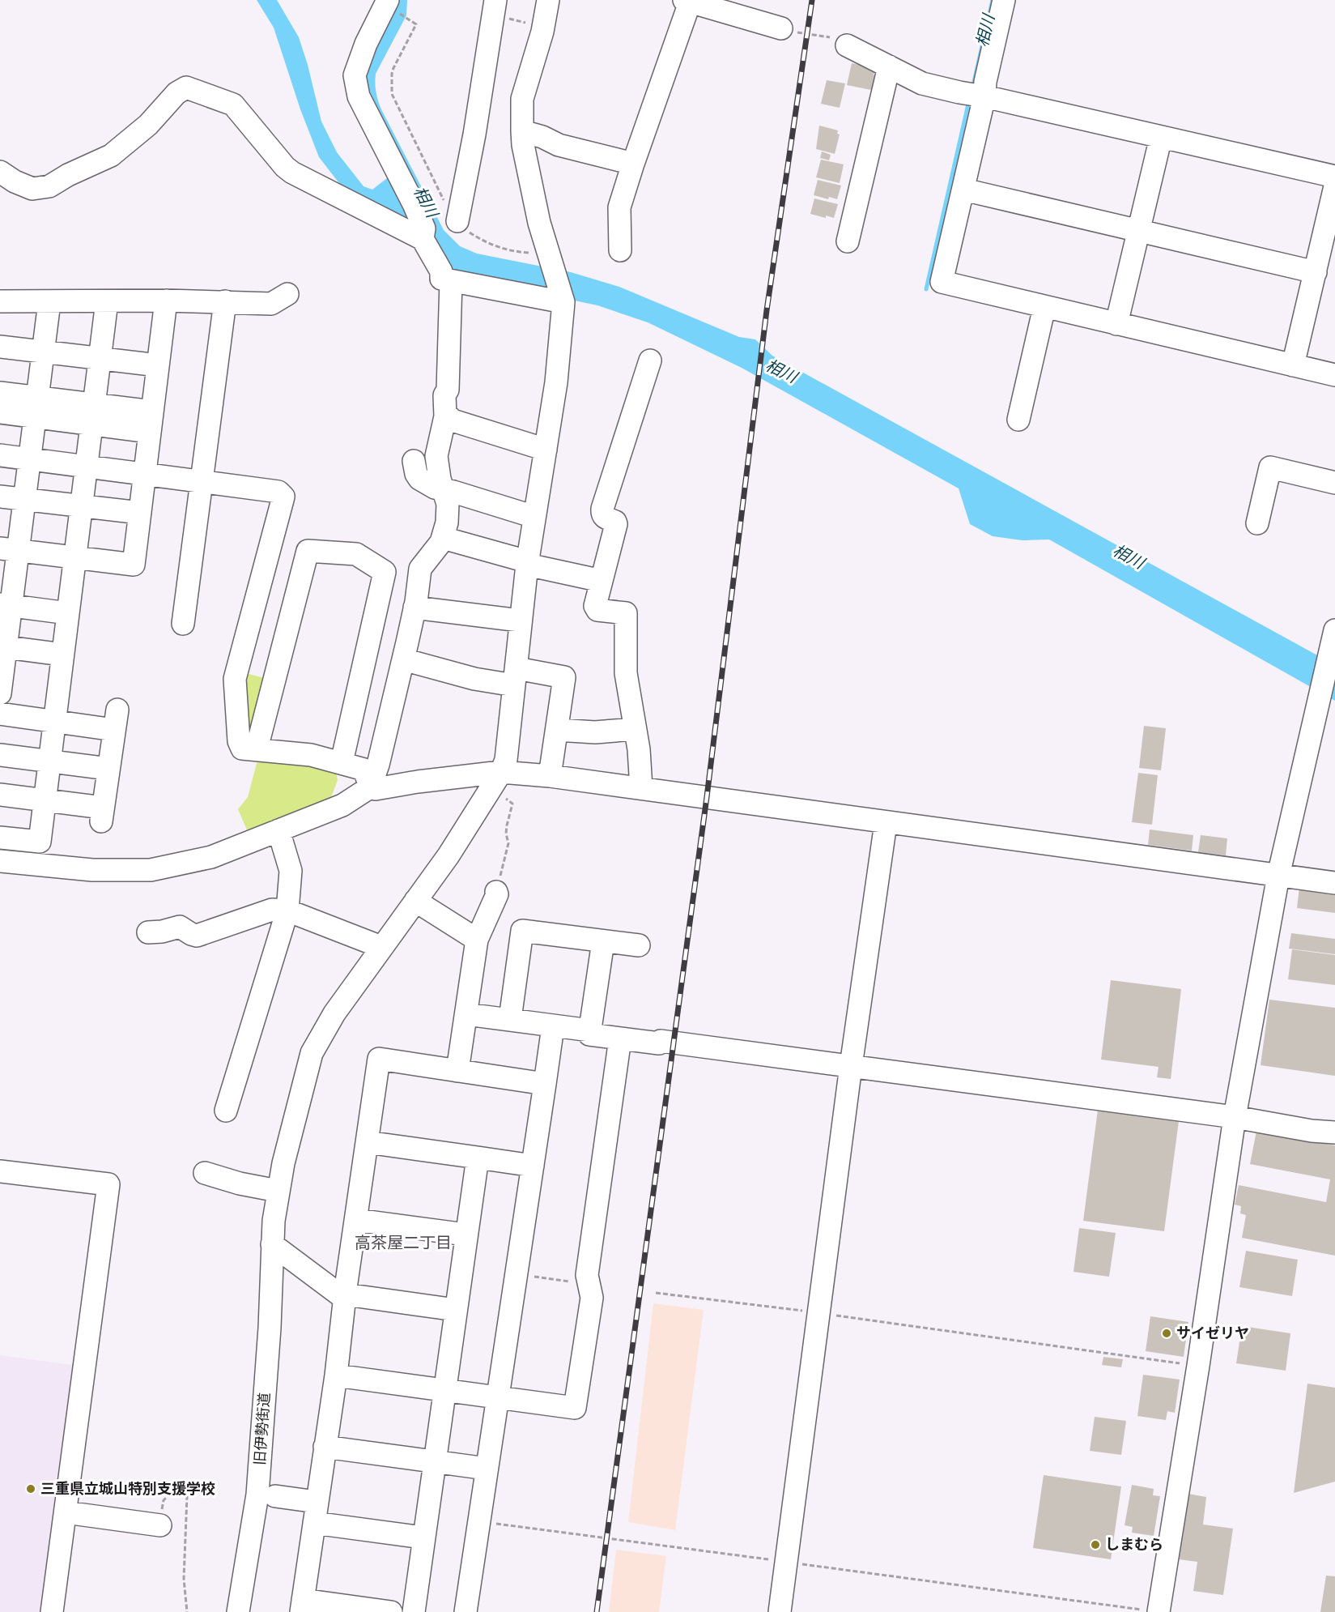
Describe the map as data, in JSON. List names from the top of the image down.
{
  "streets": {
    "street": ["旧伊勢街道"]
  },
  "districts": ["高茶屋二丁目"],
  "water": ["相川"],
  "places": ["サイゼリヤ", "三重県立城山特別支援学校", "しまむら"]
}
